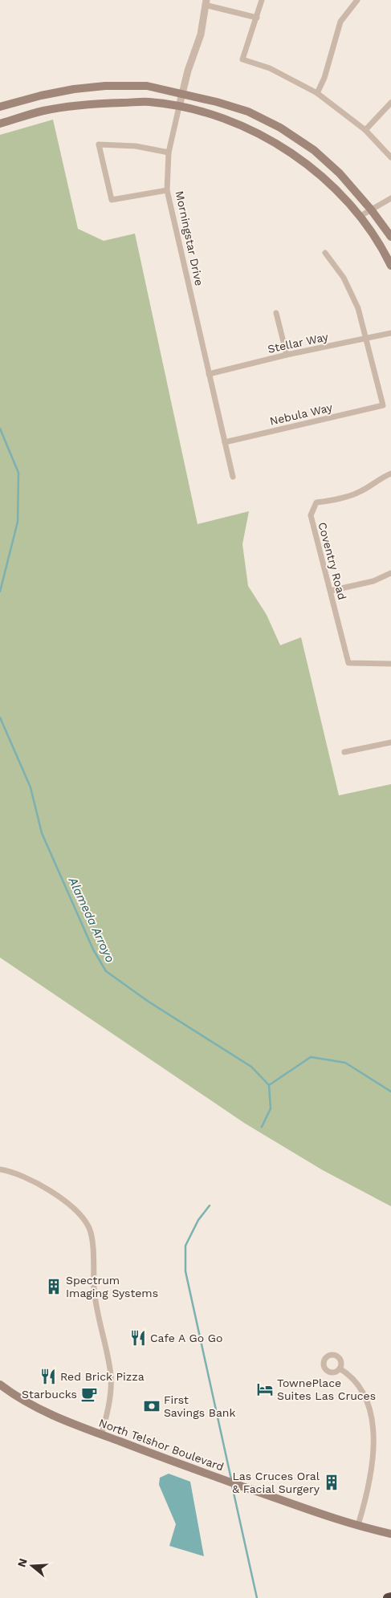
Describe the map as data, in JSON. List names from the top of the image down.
{
  "streets": {
    "main road": ["North Telshor Boulevard"],
    "street": [
      "Morningstar Drive",
      "Stellar Way",
      "Nebula Way",
      "Coventry Road"
    ]
  },
  "crossings": [
    ["Morningstar Drive", "Stellar Way"],
    ["Morningstar Drive", "Nebula Way"],
    ["Stellar Way", "Nebula Way"]
  ],
  "water": ["Alameda Arroyo"],
  "places": {
    "building": ["Spectrum Imaging Systems", "Las Cruces Oral & Facial Surgery"],
    "restaurant": ["Cafe A Go Go", "Red Brick Pizza"],
    "hotel": ["TownePlace Suites Las Cruces"],
    "cafe": ["Starbucks"],
    "bank": ["First Savings Bank"]
  },
  "north": "left"
}
